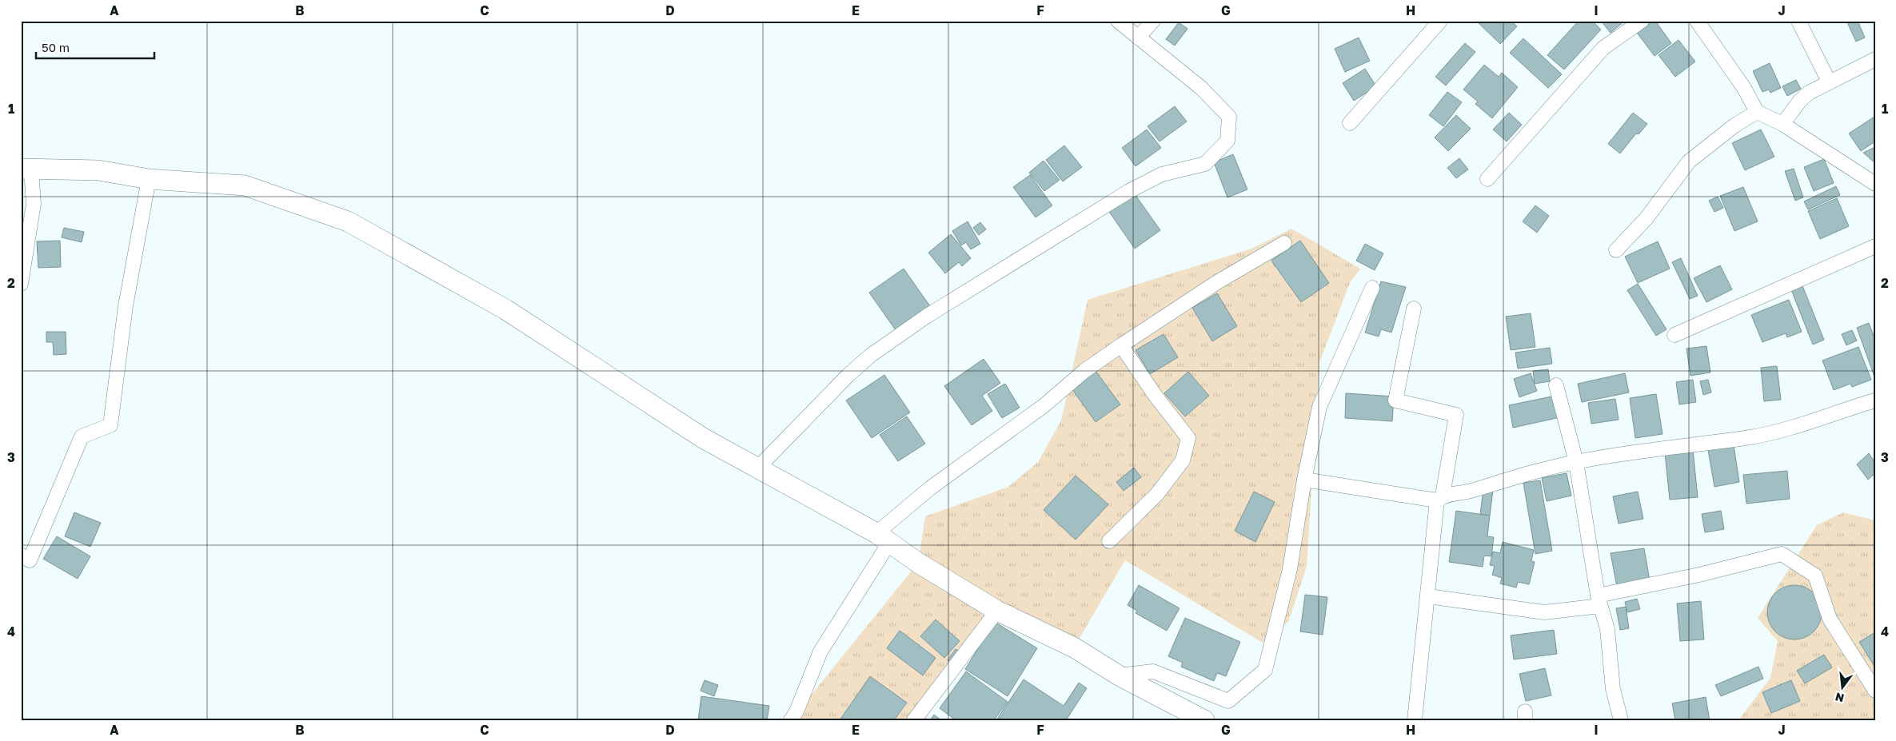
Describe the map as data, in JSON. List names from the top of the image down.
{
  "scale_bar": "50 m",
  "north": "bottom",
  "grid": {
    "columns": [
      "A",
      "B",
      "C",
      "D",
      "E",
      "F",
      "G",
      "H",
      "I",
      "J"
    ],
    "rows": [
      "1",
      "2",
      "3",
      "4"
    ]
  }
}
